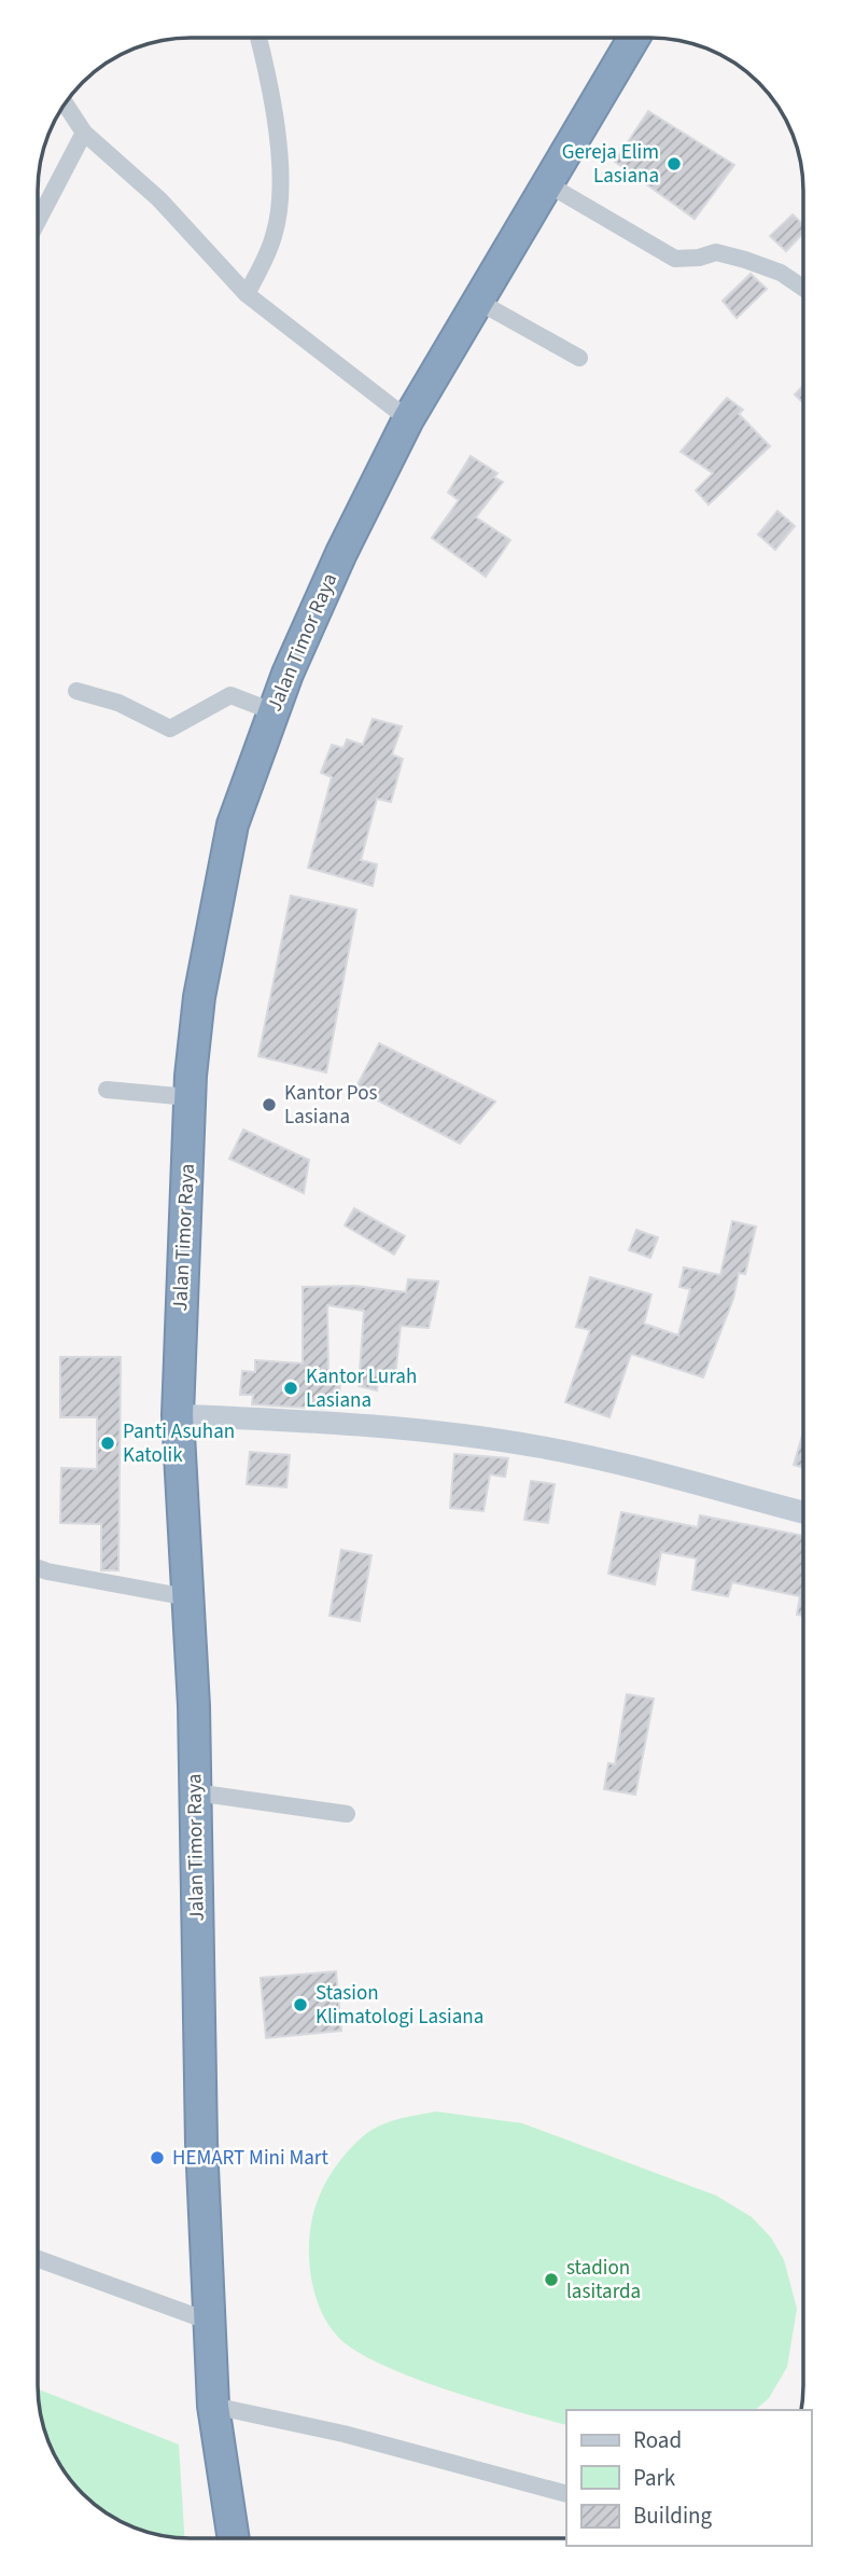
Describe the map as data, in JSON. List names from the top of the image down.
{
  "streets": {
    "highway": ["Jalan Timor Raya"]
  },
  "places": [
    "Gereja Elim Lasiana",
    "Kantor Pos Lasiana",
    "Kantor Lurah Lasiana",
    "Panti Asuhan Katolik",
    "Stasion Klimatologi Lasiana",
    "HEMART Mini Mart",
    "stadion lasitarda"
  ],
  "legend": ["Road", "Park", "Building"]
}
